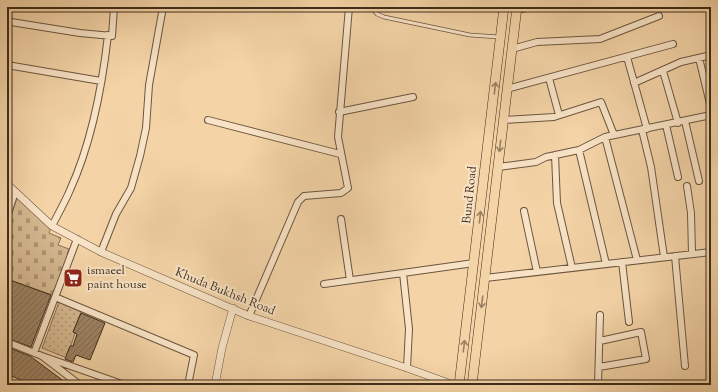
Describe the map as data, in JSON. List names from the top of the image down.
{
  "streets": {
    "main road": ["Bund Road"],
    "street": ["Khuda Bukhsh Road"]
  },
  "places": {
    "supermarket": ["ismaeel paint house"]
  }
}
